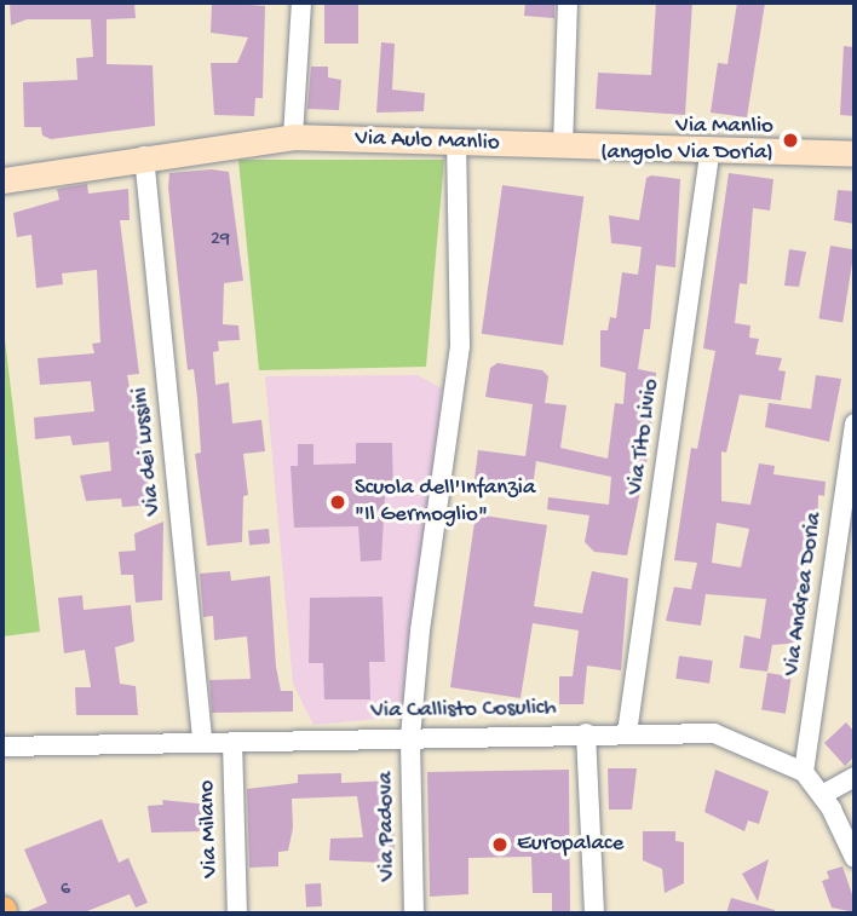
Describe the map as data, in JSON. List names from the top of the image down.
{
  "streets": {
    "street": [
      "Via Aulo Manlio",
      "Via Tito Livio",
      "Via dei Lussini",
      "Via Andrea Doria",
      "Via Callisto Cosulich",
      "Via Padova",
      "Via Milano"
    ]
  },
  "crossings": [
    ["Via Aulo Manlio", "Via Tito Livio"],
    ["Via Aulo Manlio", "Via dei Lussini"],
    ["Via Aulo Manlio", "Via Padova"],
    ["Via Tito Livio", "Via Callisto Cosulich"],
    ["Via dei Lussini", "Via Callisto Cosulich"],
    ["Via Andrea Doria", "Via Callisto Cosulich"],
    ["Via Callisto Cosulich", "Via Padova"],
    ["Via Callisto Cosulich", "Via Milano"]
  ],
  "places": ["Via Manlio (angolo Via Doria)", "Scuola dell'Infanzia \"Il Germoglio\"", "Europalace"],
  "house_numbers": ["29", "6"]
}
